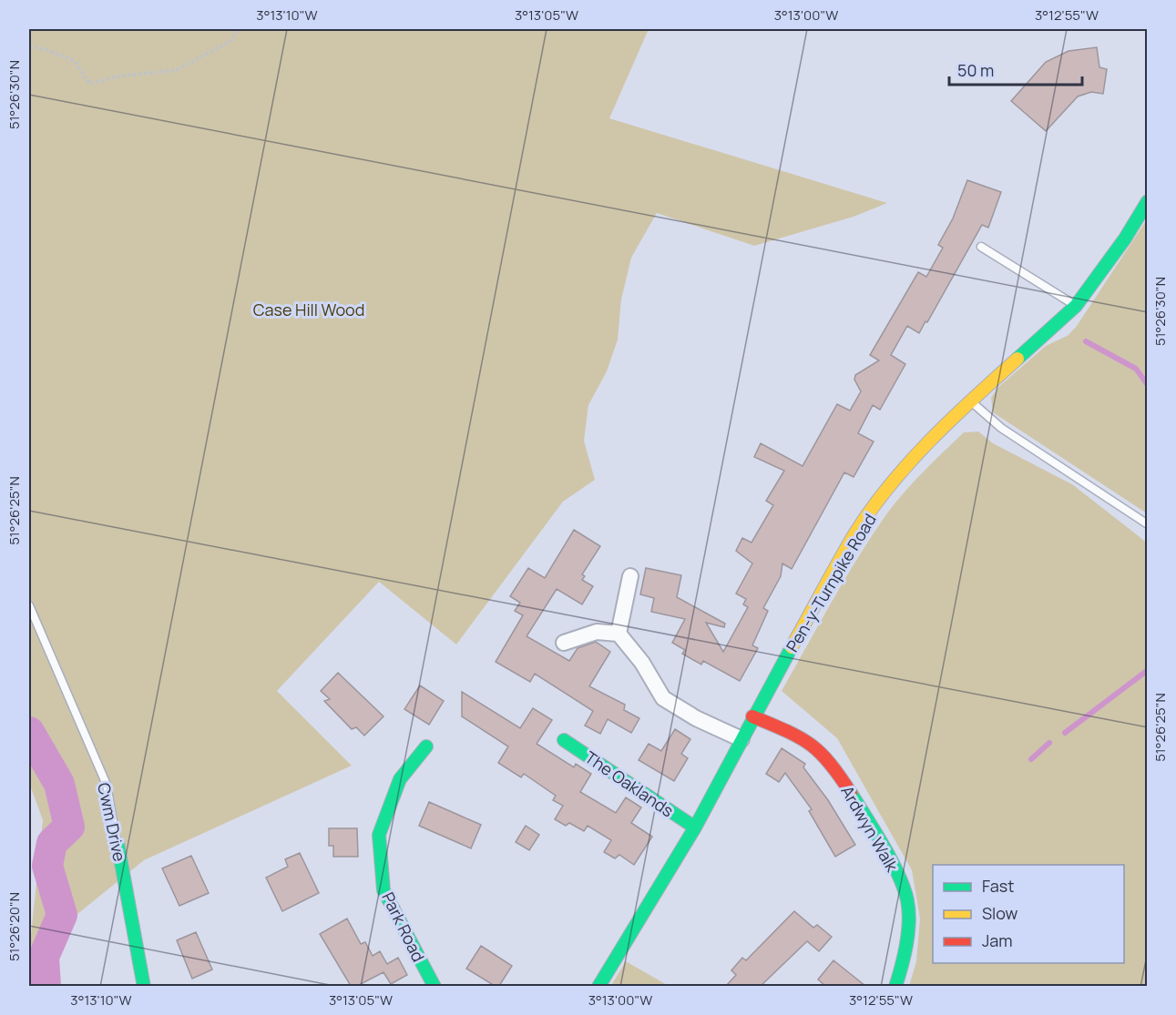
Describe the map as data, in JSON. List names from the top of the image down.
{
  "streets": {
    "street": [
      "Pen-y-Turnpike Road",
      "The Oaklands",
      "Cwm Drive",
      "Ardwyn Walk",
      "Park Road"
    ]
  },
  "crossings": [
    ["Pen-y-Turnpike Road", "The Oaklands"],
    ["Pen-y-Turnpike Road", "Ardwyn Walk"]
  ],
  "parks": ["Case Hill Wood"],
  "legend": ["Fast", "Slow", "Jam"],
  "scale_bar": "50 m",
  "coordinates": [
    "3°13'10\"W",
    "3°13'05\"W",
    "3°13'00\"W",
    "3°12'55\"W",
    "51°26'30\"N",
    "51°26'25\"N",
    "51°26'20\"N"
  ]
}
